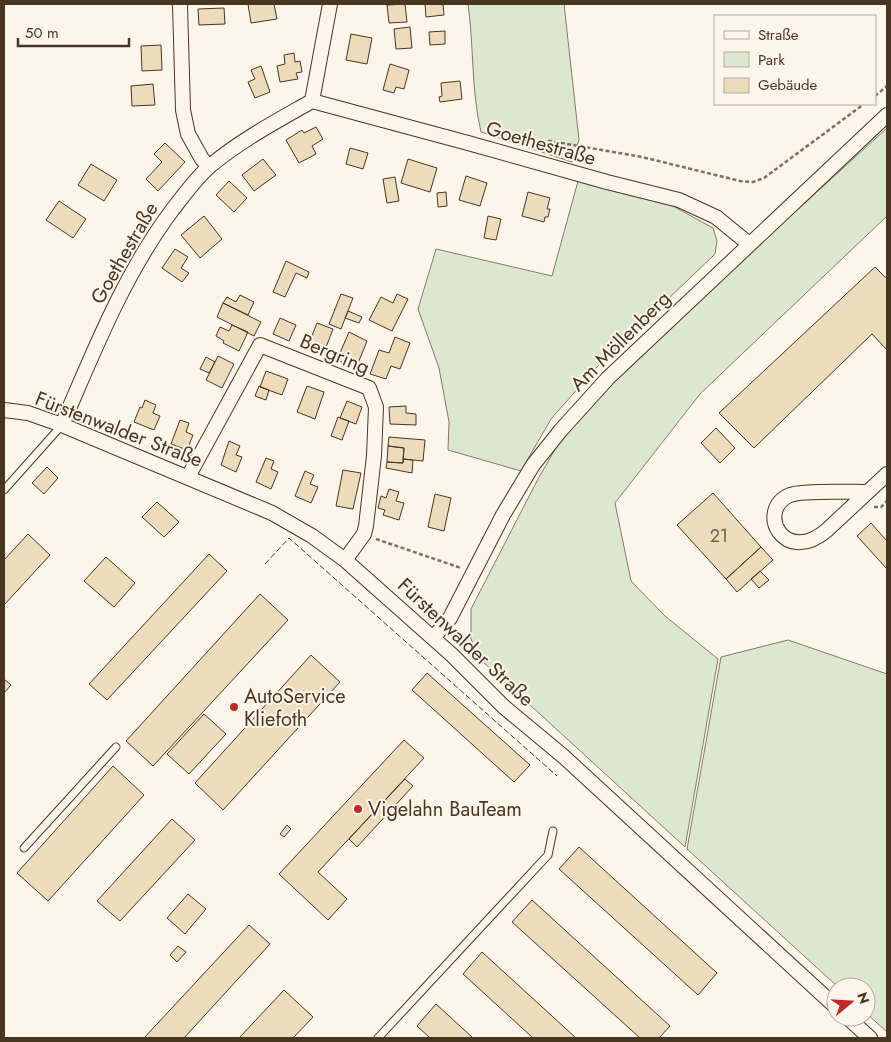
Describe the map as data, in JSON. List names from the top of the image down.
{
  "streets": {
    "street": [
      "Goethestraße",
      "Am Möllenberg",
      "Bergring",
      "Fürstenwalder Straße"
    ]
  },
  "crossings": [
    ["Goethestraße", "Am Möllenberg"],
    ["Goethestraße", "Fürstenwalder Straße"],
    ["Am Möllenberg", "Fürstenwalder Straße"],
    ["Bergring", "Fürstenwalder Straße"]
  ],
  "places": ["AutoService Kliefoth", "Vigelahn BauTeam"],
  "house_numbers": ["21"],
  "legend": ["Straße", "Park", "Gebäude"],
  "scale_bar": "50 m",
  "north": "right"
}
